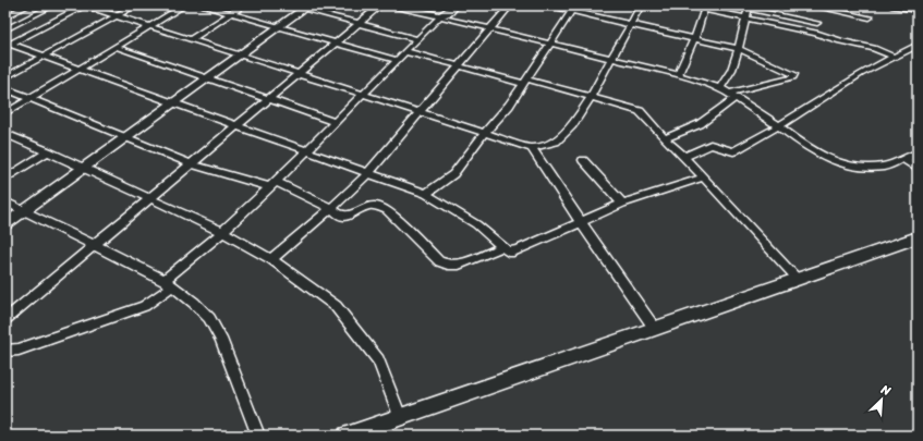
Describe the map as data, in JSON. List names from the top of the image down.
{
  "north": "top right"
}
